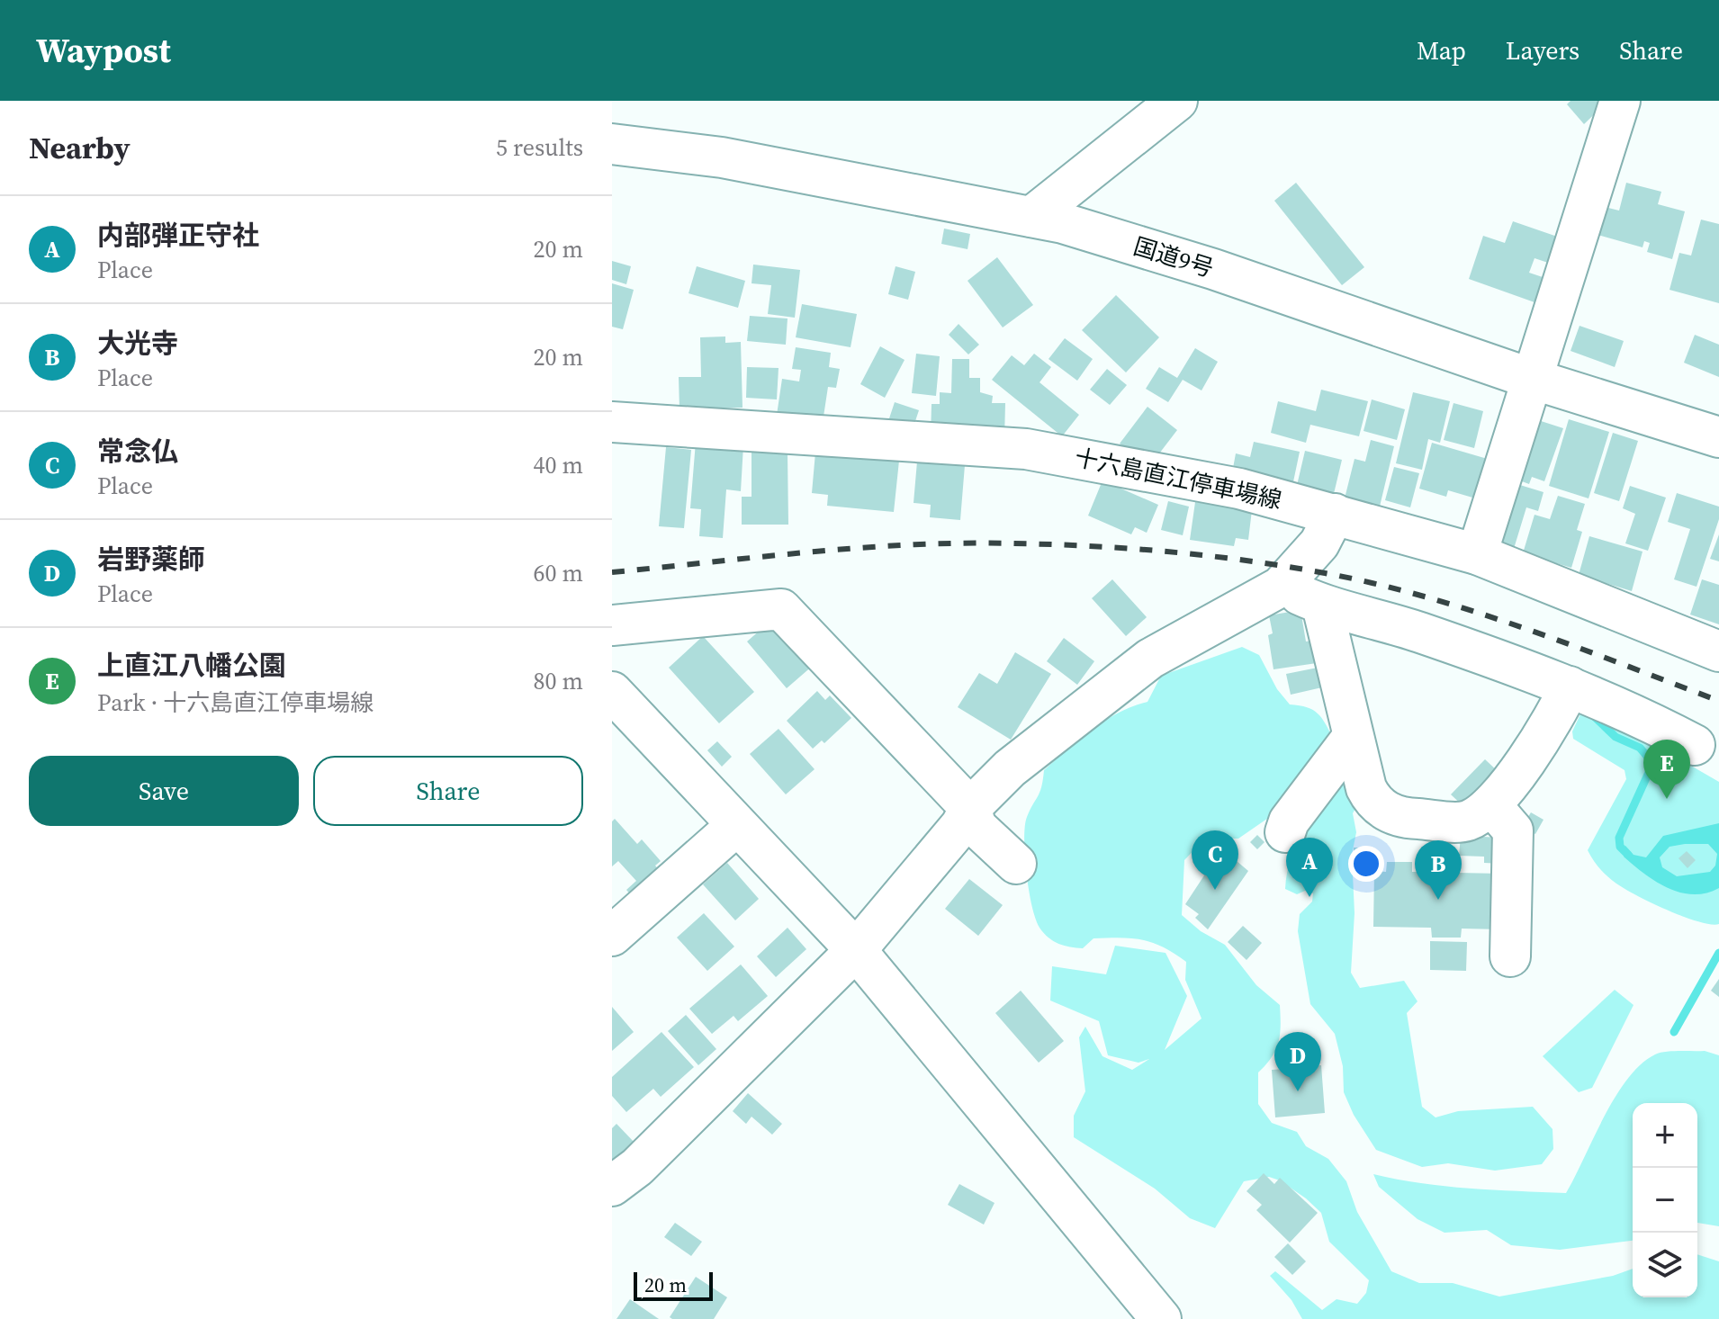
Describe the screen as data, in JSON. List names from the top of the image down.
{
  "streets": {
    "main road": ["国道9号", "十六島直江停車場線"]
  },
  "scale_bar": "20 m",
  "page": {
    "header": "Waypost",
    "nav": ["Map", "Layers", "Share"],
    "heading": ["Nearby", "5 results"],
    "list": [
      {
        "mark": "A",
        "name": "内部弾正守社",
        "note": "Place",
        "value": "20 m"
      },
      {
        "mark": "B",
        "name": "大光寺",
        "note": "Place",
        "value": "20 m"
      },
      {
        "mark": "C",
        "name": "常念仏",
        "note": "Place",
        "value": "40 m"
      },
      {
        "mark": "D",
        "name": "岩野薬師",
        "note": "Place",
        "value": "60 m"
      },
      {
        "mark": "E",
        "name": "上直江八幡公園",
        "note": "Park · 十六島直江停車場線",
        "value": "80 m"
      }
    ],
    "buttons": ["Save", "Share"],
    "pins": [
      "E",
      "C",
      "A",
      "B",
      "D"
    ],
    "map_buttons": ["+", "−"],
    "scale": "20 m"
  }
}
